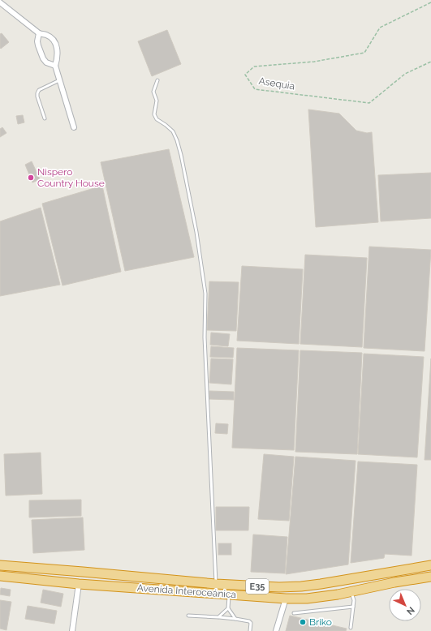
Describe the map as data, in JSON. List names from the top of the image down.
{
  "streets": {
    "highway": ["E35", "Avenida Interoceánica"],
    "path": ["Asequia"]
  },
  "places": ["Nispero Country House", "Briko"],
  "north": "bottom right"
}
